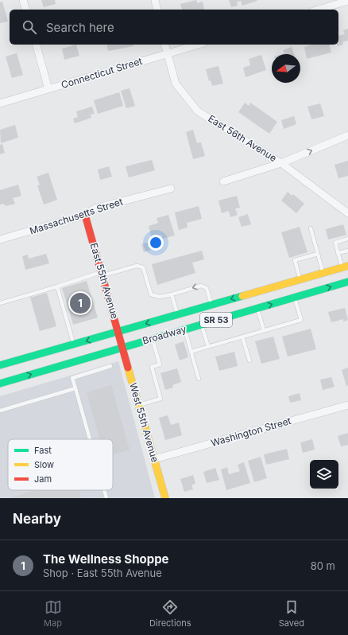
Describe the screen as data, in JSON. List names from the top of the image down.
{
  "streets": {
    "main road": [
      "East 55th Avenue",
      "SR 53",
      "Broadway",
      "West 55th Avenue"
    ],
    "street": [
      "Connecticut Street",
      "East 56th Avenue",
      "Massachusetts Street",
      "Washington Street"
    ]
  },
  "crossings": [
    ["Connecticut Street", "East 56th Avenue"],
    ["Massachusetts Street", "East 55th Avenue"],
    ["East 55th Avenue", "Broadway"],
    ["East 55th Avenue", "West 55th Avenue"],
    ["Broadway", "West 55th Avenue"],
    ["West 55th Avenue", "Washington Street"]
  ],
  "legend": ["Fast", "Slow", "Jam"],
  "north": "left",
  "page": {
    "search": "Search here",
    "pins": "1",
    "heading": "Nearby",
    "list": [
      {
        "mark": "1",
        "name": "The Wellness Shoppe",
        "note": "Shop · East 55th Avenue",
        "value": "80 m"
      }
    ],
    "nav": ["Map", "Directions", "Saved"]
  }
}
